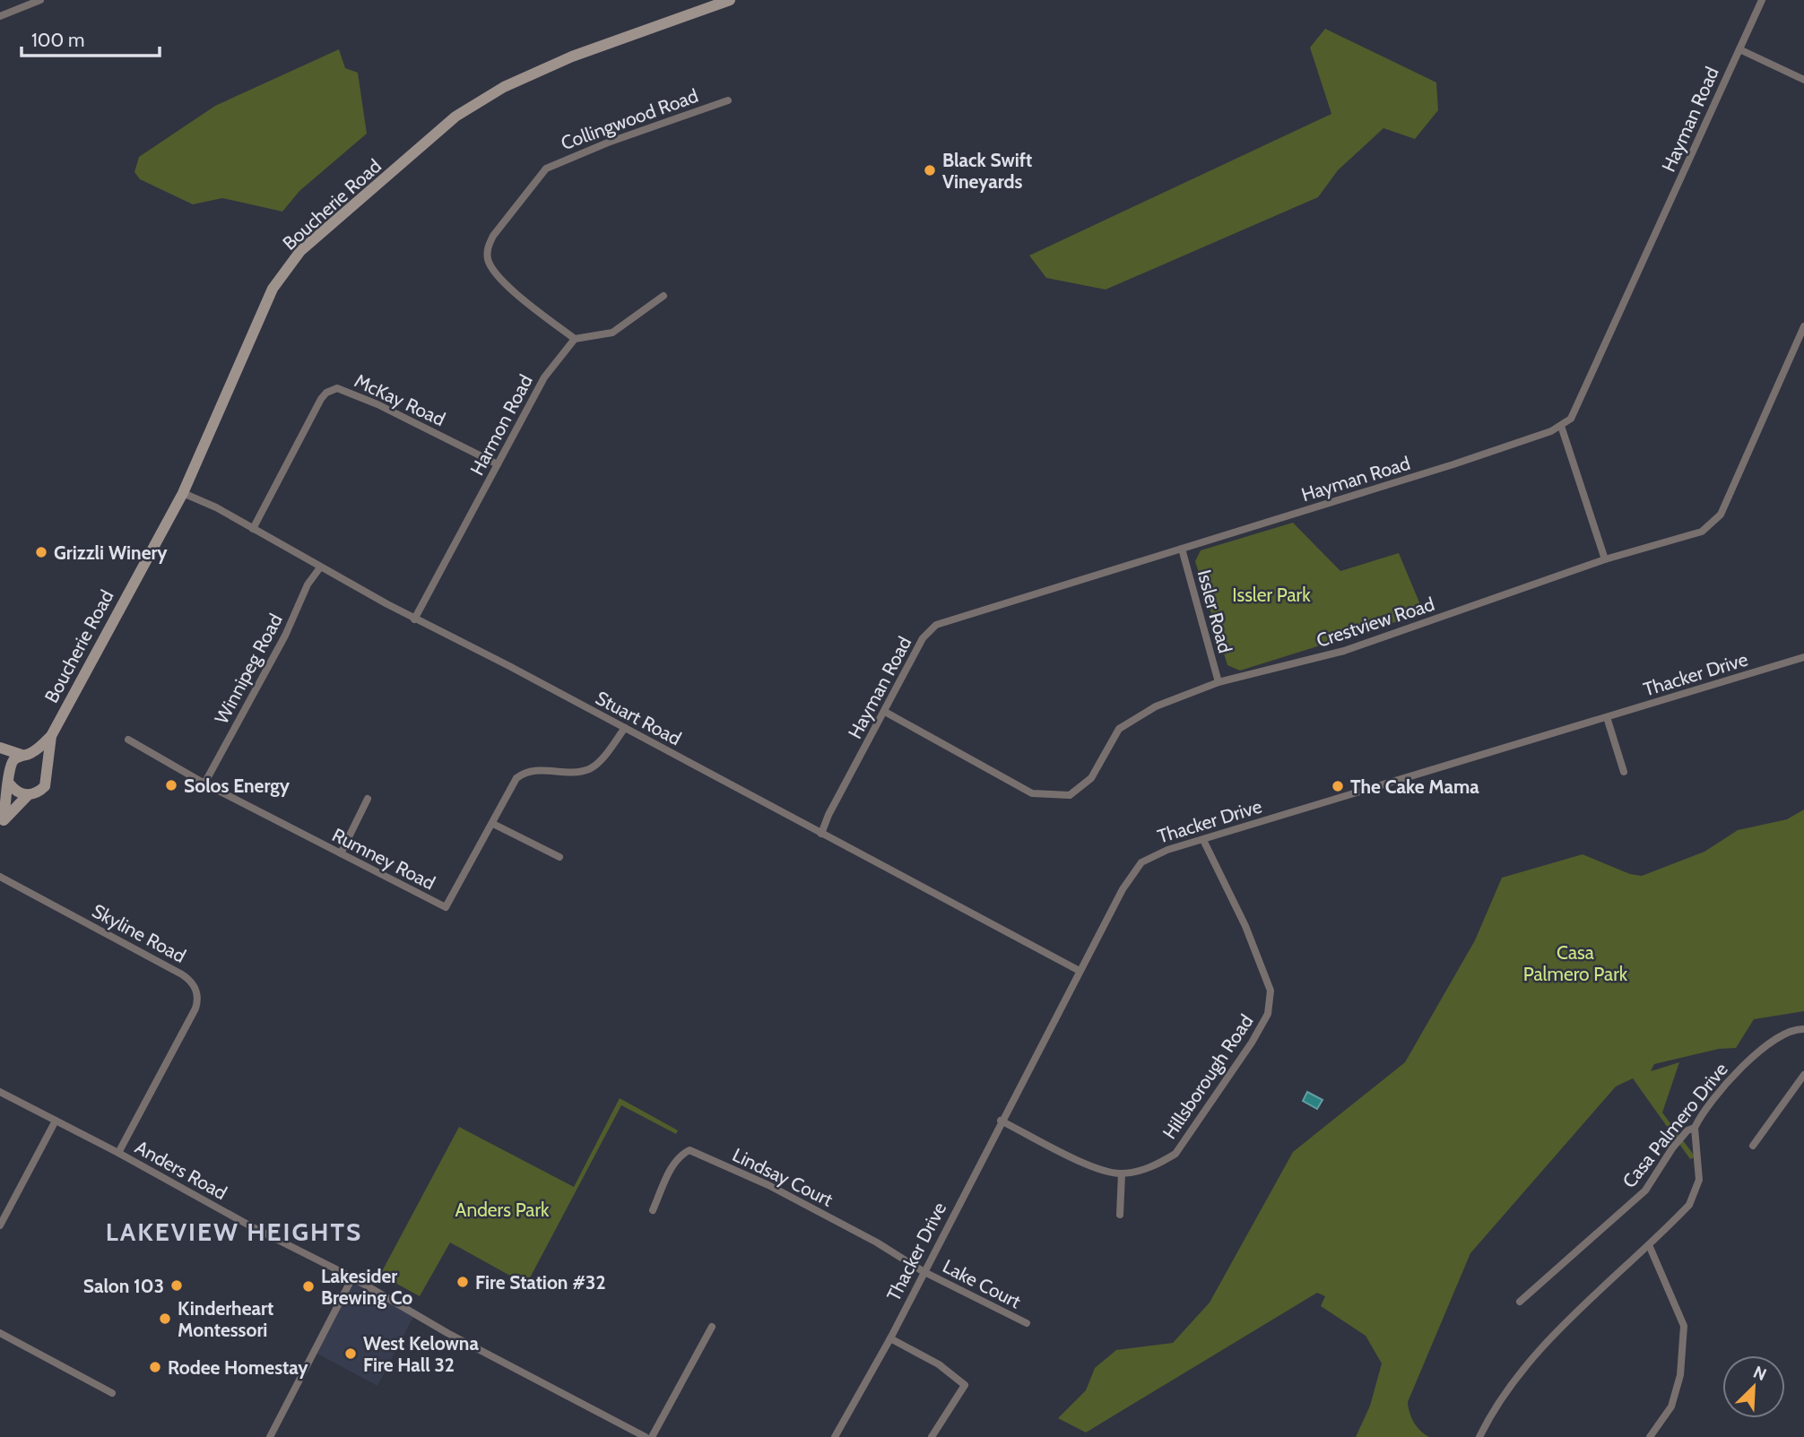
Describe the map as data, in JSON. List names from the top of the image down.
{
  "streets": {
    "main road": ["Boucherie Road"],
    "street": [
      "Collingwood Road",
      "Hayman Road",
      "McKay Road",
      "Harmon Road",
      "Issler Road",
      "Crestview Road",
      "Winnipeg Road",
      "Thacker Drive",
      "Stuart Road",
      "Rumney Road",
      "Skyline Road",
      "Hillsborough Road",
      "Casa Palmero Drive",
      "Anders Road",
      "Lindsay Court",
      "Lake Court"
    ]
  },
  "crossings": [
    ["Collingwood Road", "Harmon Road"],
    ["Hayman Road", "Issler Road"],
    ["Hayman Road", "Crestview Road"],
    ["Hayman Road", "Stuart Road"],
    ["Boucherie Road", "Stuart Road"],
    ["McKay Road", "Harmon Road"],
    ["McKay Road", "Stuart Road"],
    ["Harmon Road", "Stuart Road"],
    ["Issler Road", "Crestview Road"],
    ["Winnipeg Road", "Stuart Road"],
    ["Winnipeg Road", "Rumney Road"],
    ["Thacker Drive", "Stuart Road"],
    ["Thacker Drive", "Hillsborough Road"],
    ["Thacker Drive", "Lindsay Court"],
    ["Thacker Drive", "Lake Court"],
    ["Stuart Road", "Rumney Road"],
    ["Skyline Road", "Anders Road"],
    ["Lindsay Court", "Lake Court"]
  ],
  "districts": ["LAKEVIEW HEIGHTS"],
  "parks": ["Issler Park", "Casa Palmero Park", "Anders Park"],
  "places": [
    "Black Swift Vineyards",
    "Grizzli Winery",
    "Solos Energy",
    "The Cake Mama",
    "Fire Station #32",
    "Salon 103",
    "Lakesider Brewing Co",
    "Kinderheart Montessori",
    "West Kelowna Fire Hall 32",
    "Rodee Homestay"
  ],
  "scale_bar": "100 m",
  "north": "top right"
}
